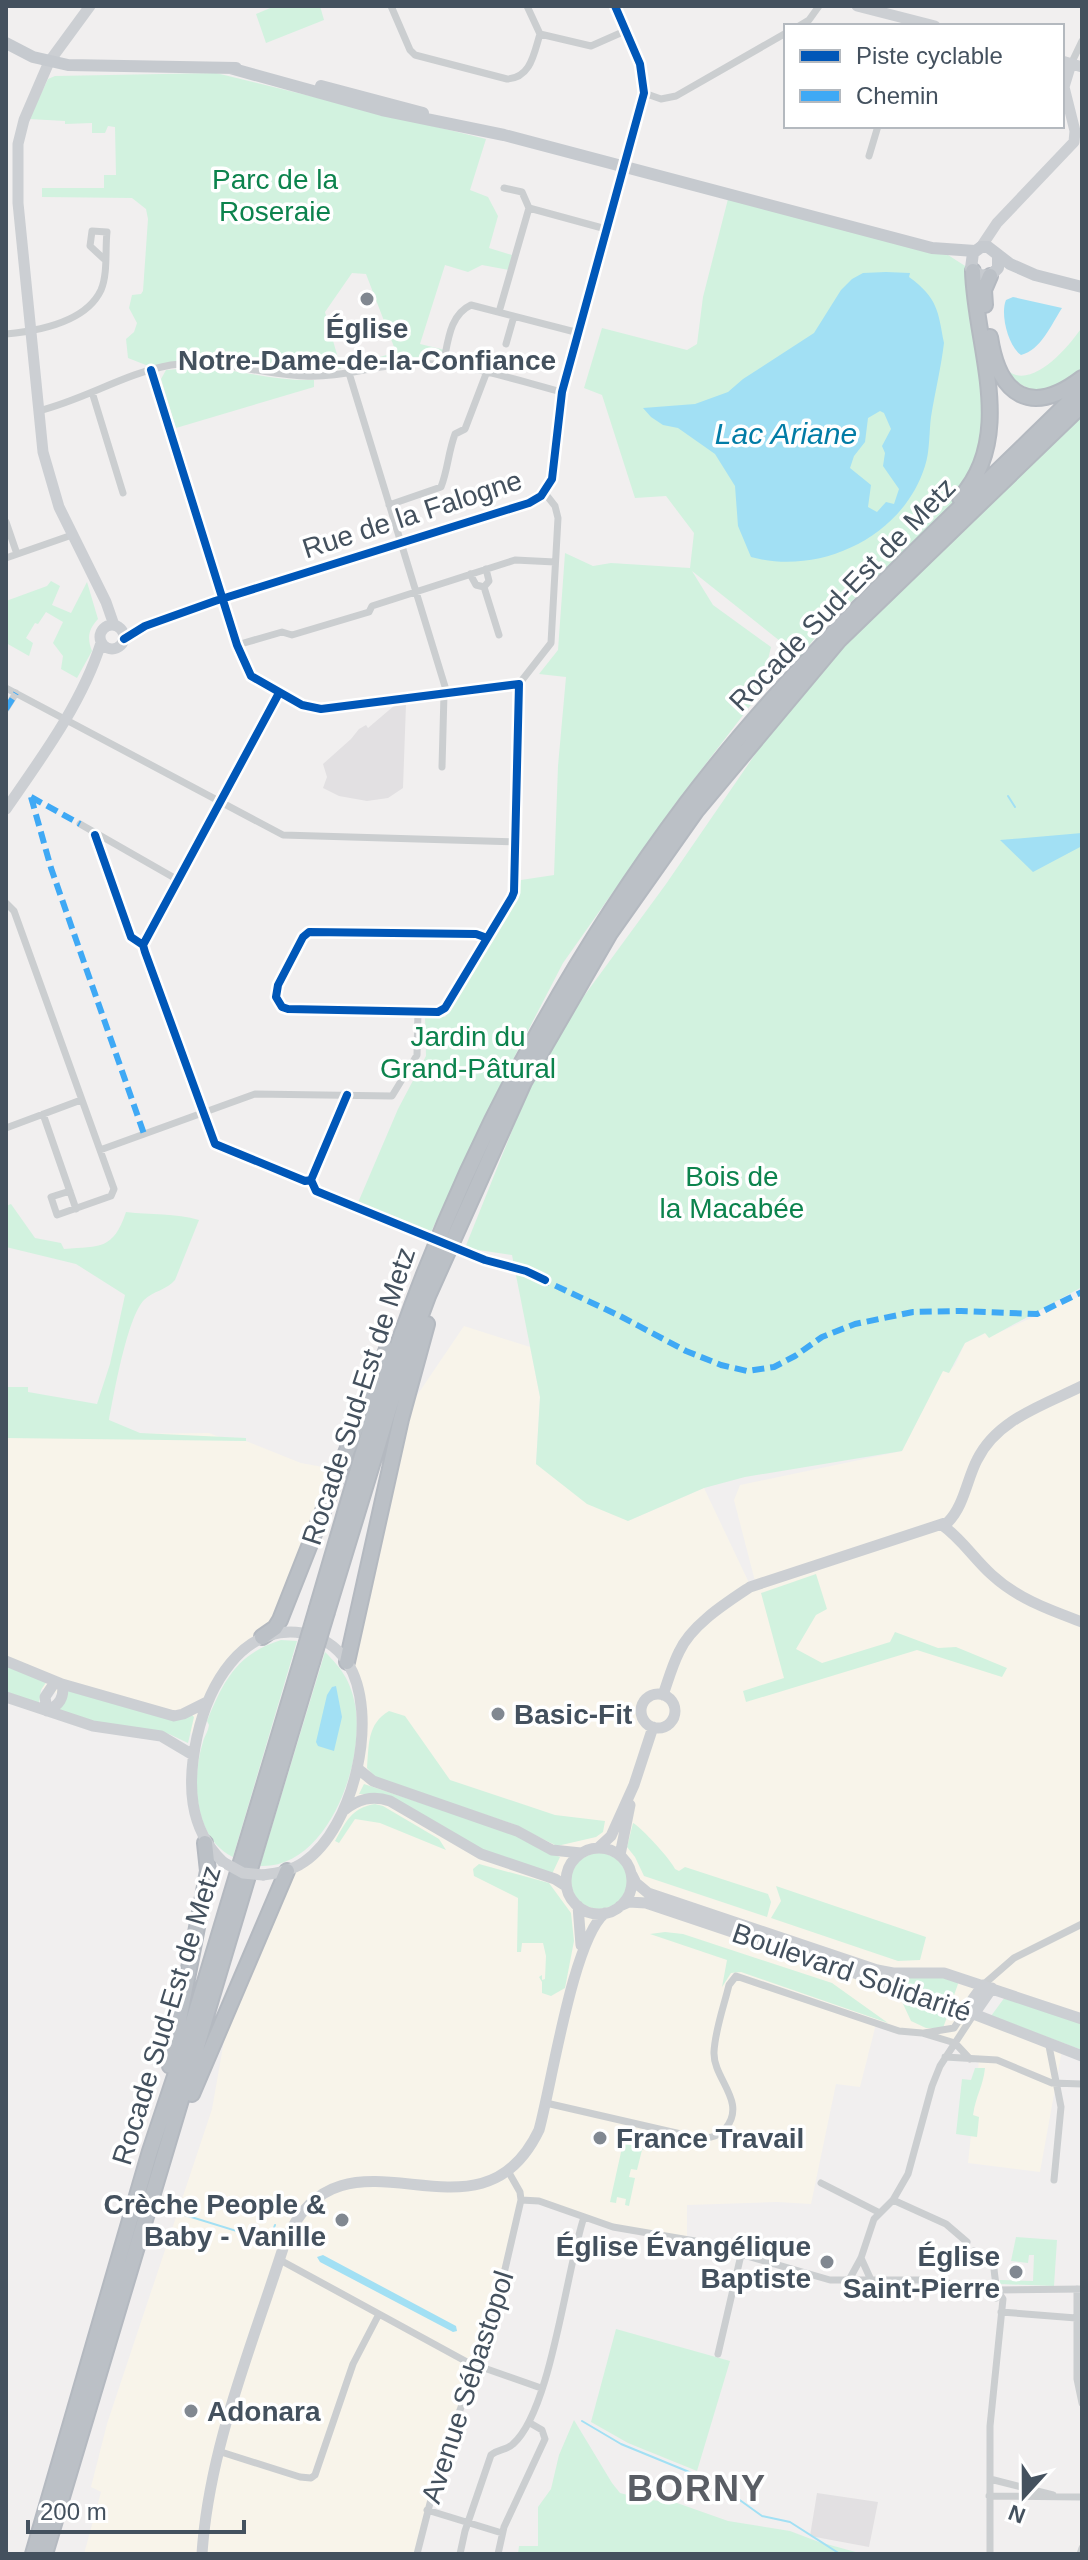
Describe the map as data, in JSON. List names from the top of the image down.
{
  "streets": {
    "highway": ["Rocade Sud-Est de Metz"],
    "street": ["Rue de la Falogne", "Boulevard Solidarité", "Avenue Sébastopol"]
  },
  "districts": ["BORNY"],
  "water": ["Lac Ariane"],
  "parks": ["Parc de la Roseraie", "Jardin du Grand-Pâtural", "Bois de la Macabée"],
  "places": [
    "Église Notre-Dame-de-la-Confiance",
    "Basic-Fit",
    "France Travail",
    "Crèche People & Baby - Vanille",
    "Église Évangélique Baptiste",
    "Église Saint-Pierre",
    "Adonara"
  ],
  "legend": ["Piste cyclable", "Chemin"],
  "scale_bar": "200 m",
  "north": "bottom"
}
